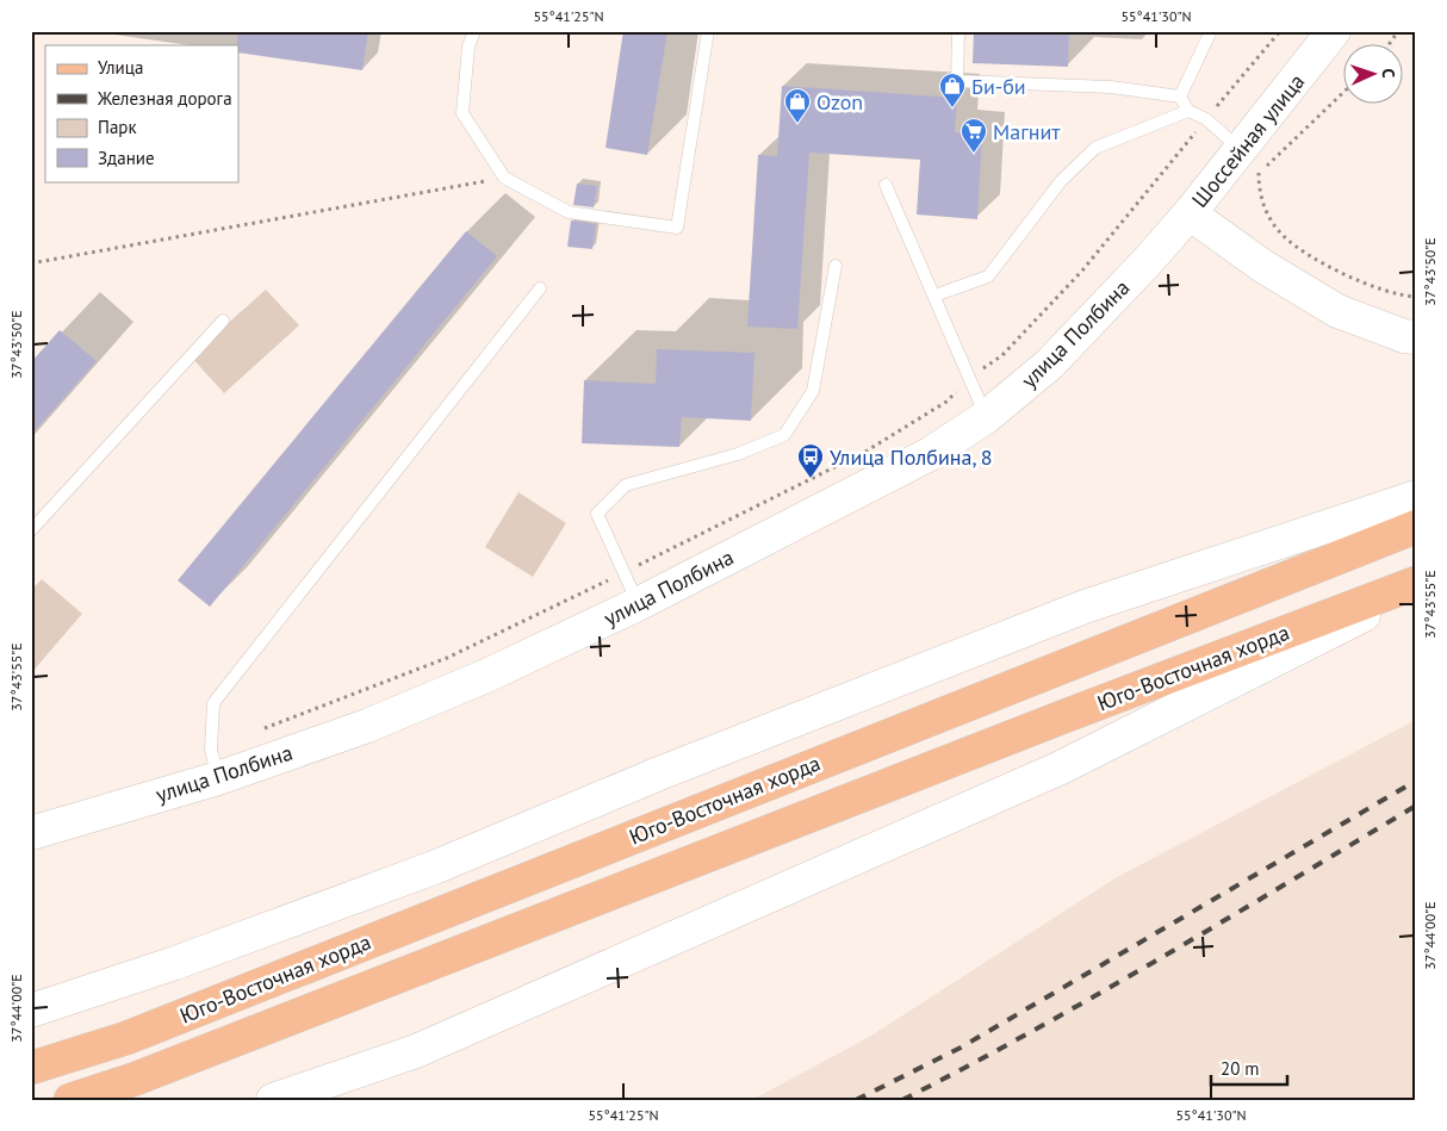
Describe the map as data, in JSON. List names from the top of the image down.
{
  "streets": {
    "main road": ["Шоссейная улица", "улица Полбина", "Юго-Восточная хорда"]
  },
  "crossings": [
    ["Шоссейная улица", "улица Полбина"]
  ],
  "places": {
    "shop": ["Би-би", "Ozon"],
    "supermarket": ["Магнит"],
    "bus stop": ["Улица Полбина, 8"]
  },
  "legend": [
    "Улица",
    "Железная дорога",
    "Парк",
    "Здание"
  ],
  "scale_bar": "20 m",
  "north": "right",
  "coordinates": [
    "55°41'25\"N",
    "55°41'30\"N",
    "37°43'50\"E",
    "37°43'55\"E",
    "37°44'00\"E"
  ]
}
